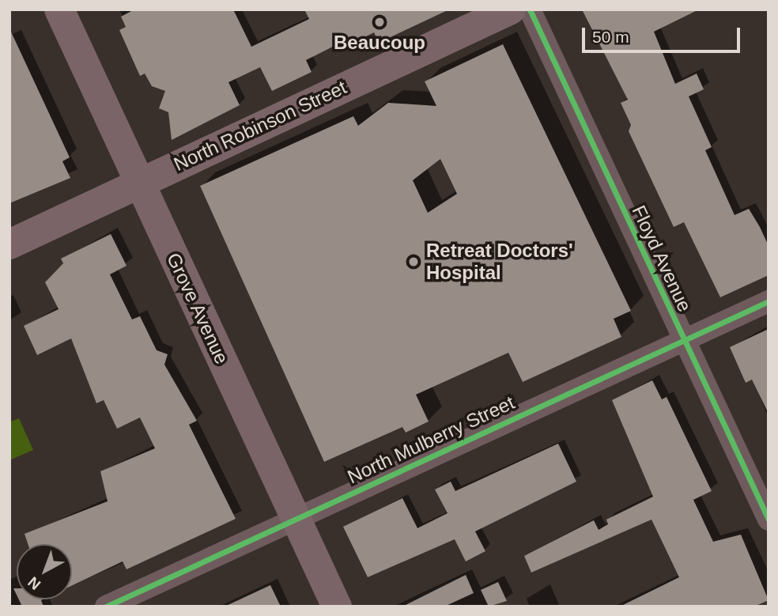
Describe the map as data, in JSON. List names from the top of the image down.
{
  "streets": {
    "street": [
      "North Robinson Street",
      "Floyd Avenue",
      "Grove Avenue",
      "North Mulberry Street"
    ]
  },
  "crossings": [
    ["North Robinson Street", "Grove Avenue"],
    ["Floyd Avenue", "North Mulberry Street"],
    ["Grove Avenue", "North Mulberry Street"]
  ],
  "places": ["Beaucoup", "Retreat Doctors' Hospital"],
  "scale_bar": "50 m",
  "north": "bottom left"
}
